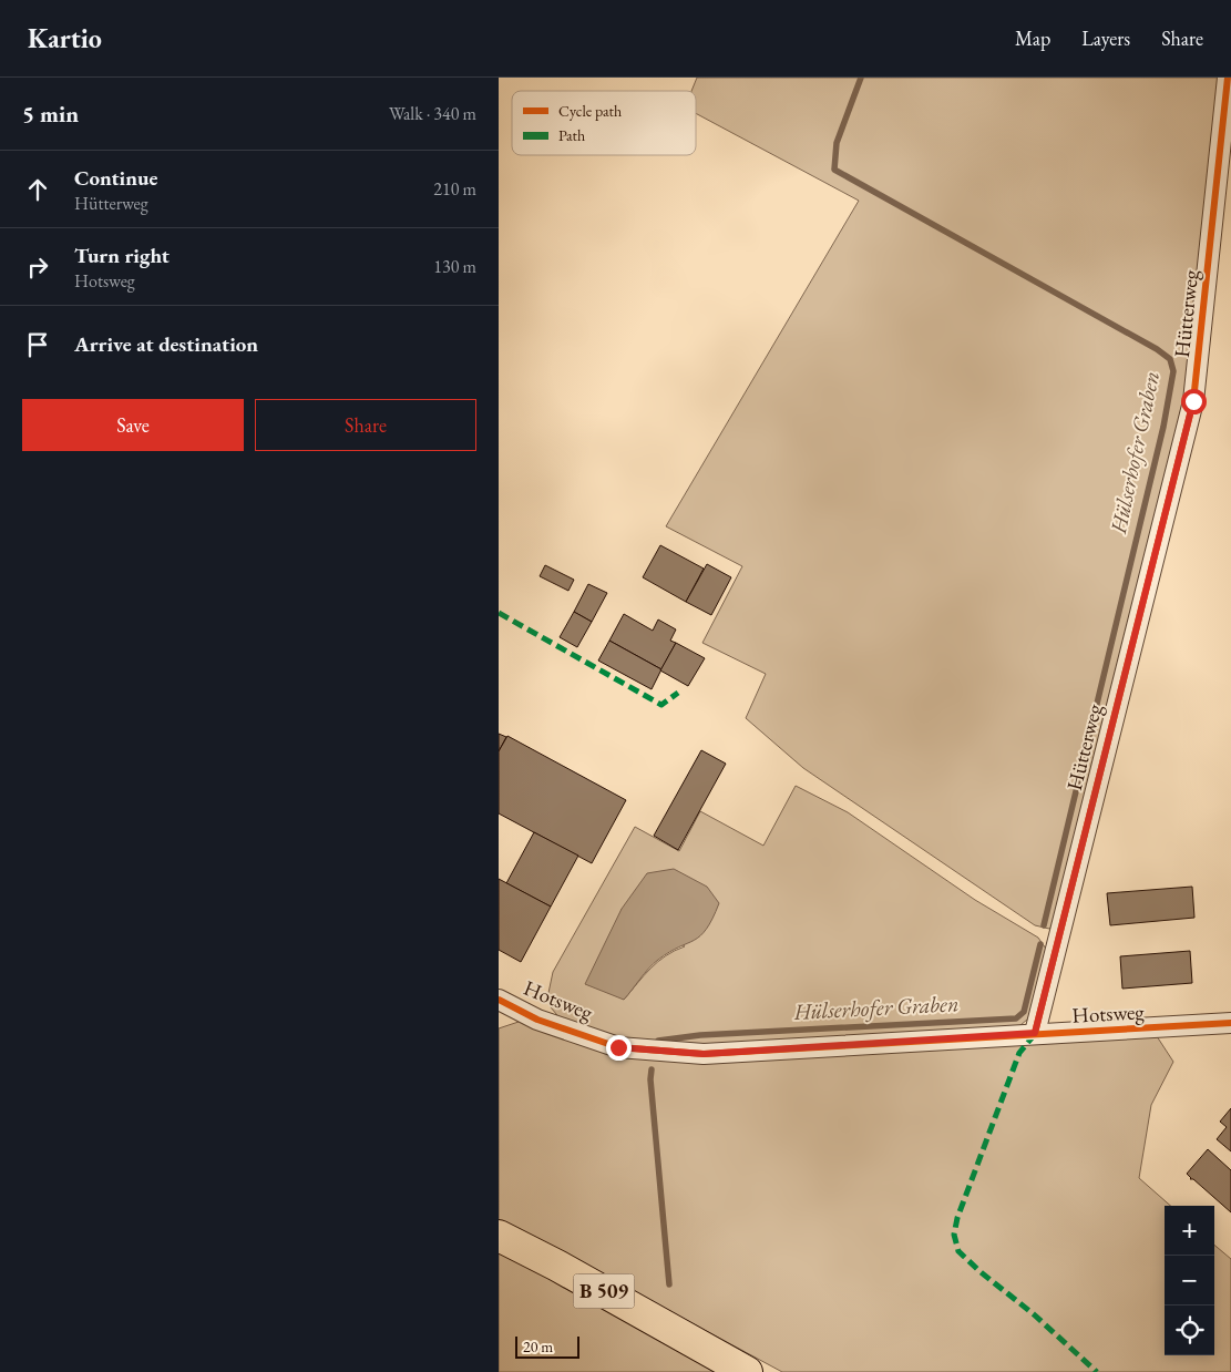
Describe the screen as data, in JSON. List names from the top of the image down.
{
  "streets": {
    "main road": ["B 509"],
    "street": ["Hütterweg", "Hotsweg"]
  },
  "crossings": [
    ["Hütterweg", "Hotsweg"]
  ],
  "water": ["Hülserhofer Graben"],
  "legend": ["Cycle path", "Path"],
  "scale_bar": "20 m",
  "page": {
    "header": "Kartio",
    "nav": ["Map", "Layers", "Share"],
    "heading": ["5 min", "Walk · 340 m"],
    "list": [
      ["Continue", "Hütterweg", "210 m"],
      ["Turn right", "Hotsweg", "130 m"],
      "Arrive at destination"
    ],
    "buttons": ["Save", "Share"],
    "map_buttons": ["+", "−"],
    "scale": "20 m"
  }
}
